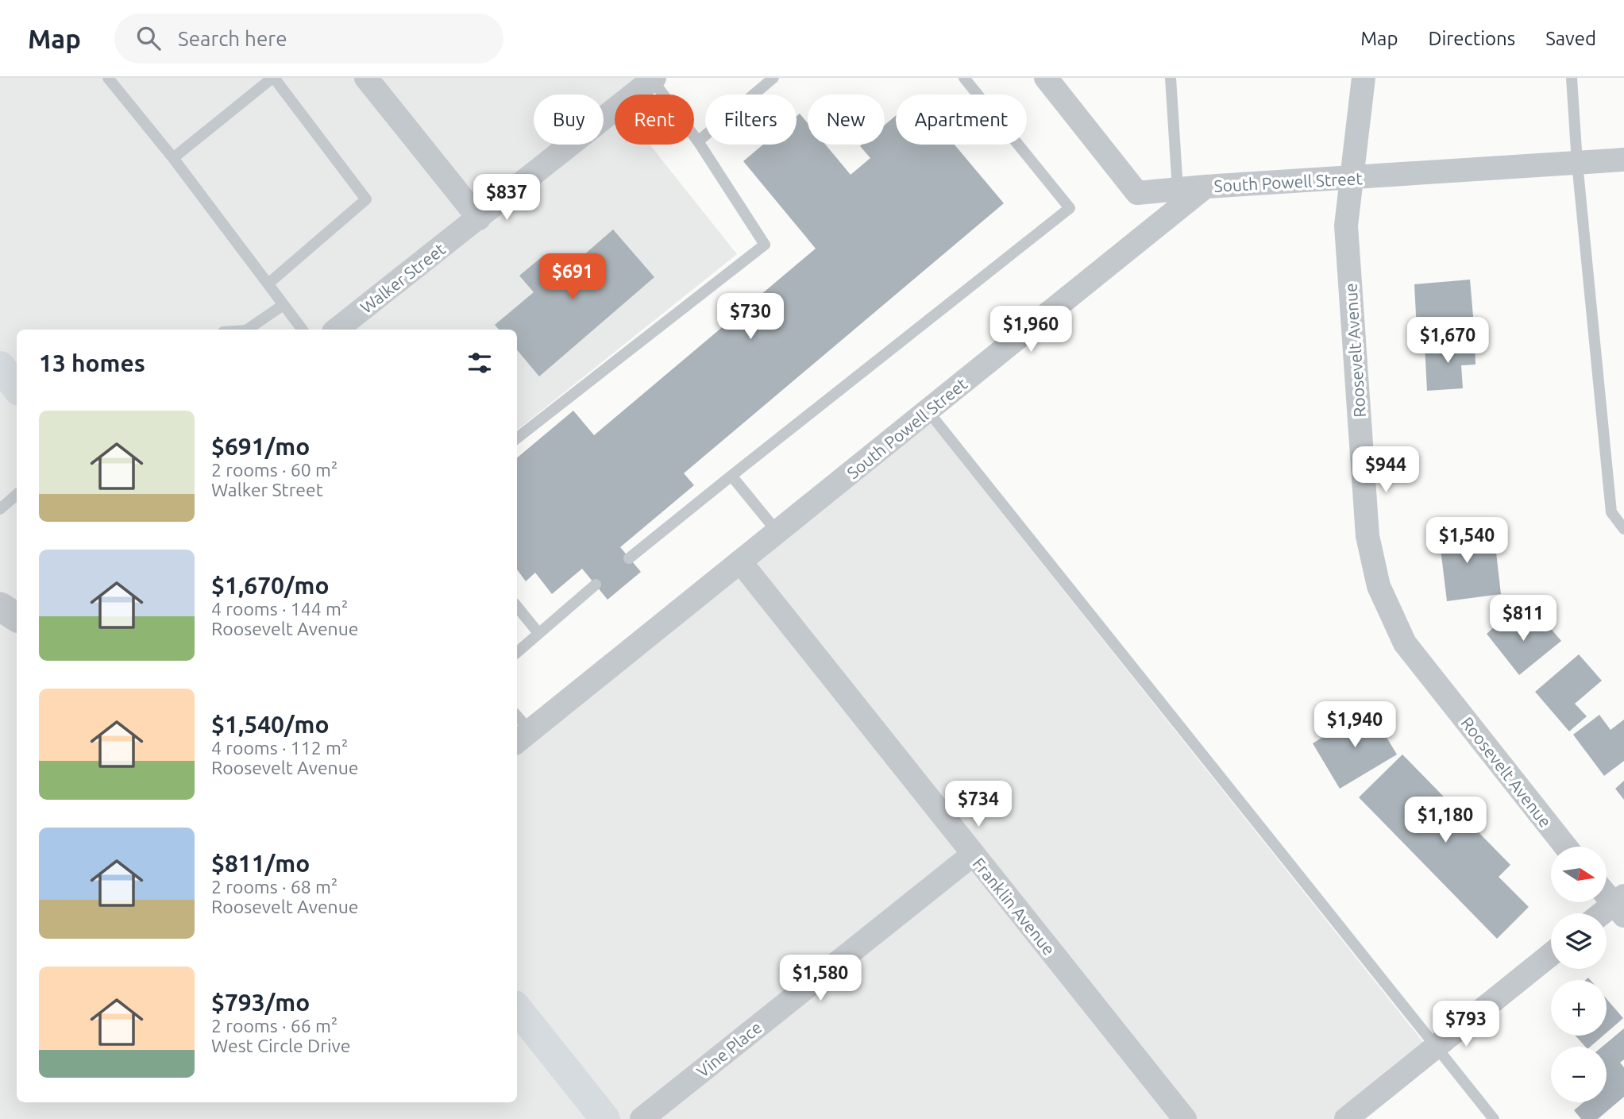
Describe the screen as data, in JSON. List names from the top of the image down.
{
  "streets": {
    "street": [
      "South Powell Street",
      "Walker Street",
      "Roosevelt Avenue",
      "Franklin Avenue",
      "Vine Place"
    ]
  },
  "crossings": [
    ["South Powell Street", "Roosevelt Avenue"],
    ["South Powell Street", "Franklin Avenue"],
    ["Franklin Avenue", "Vine Place"]
  ],
  "north": "right",
  "page": {
    "header": "Map",
    "search": "Search here",
    "nav": ["Map", "Directions", "Saved"],
    "chip": [
      "Buy",
      "Rent",
      "Filters",
      "New",
      "Apartment"
    ],
    "price": [
      "$837",
      "$691",
      "$730",
      "$1,960",
      "$1,670",
      "$944",
      "$1,540",
      "$811",
      "$1,940",
      "$734",
      "$1,180",
      "$1,580",
      "$793"
    ],
    "heading": "13 homes",
    "list": [
      {
        "name": "$691/mo",
        "note": "2 rooms · 60 m² · Walker Street"
      },
      {
        "name": "$1,670/mo",
        "note": "4 rooms · 144 m² · Roosevelt Avenue"
      },
      {
        "name": "$1,540/mo",
        "note": "4 rooms · 112 m² · Roosevelt Avenue"
      },
      {
        "name": "$811/mo",
        "note": "2 rooms · 68 m² · Roosevelt Avenue"
      },
      {
        "name": "$793/mo",
        "note": "2 rooms · 66 m² · West Circle Drive"
      }
    ],
    "map_buttons": ["+", "−"]
  }
}
